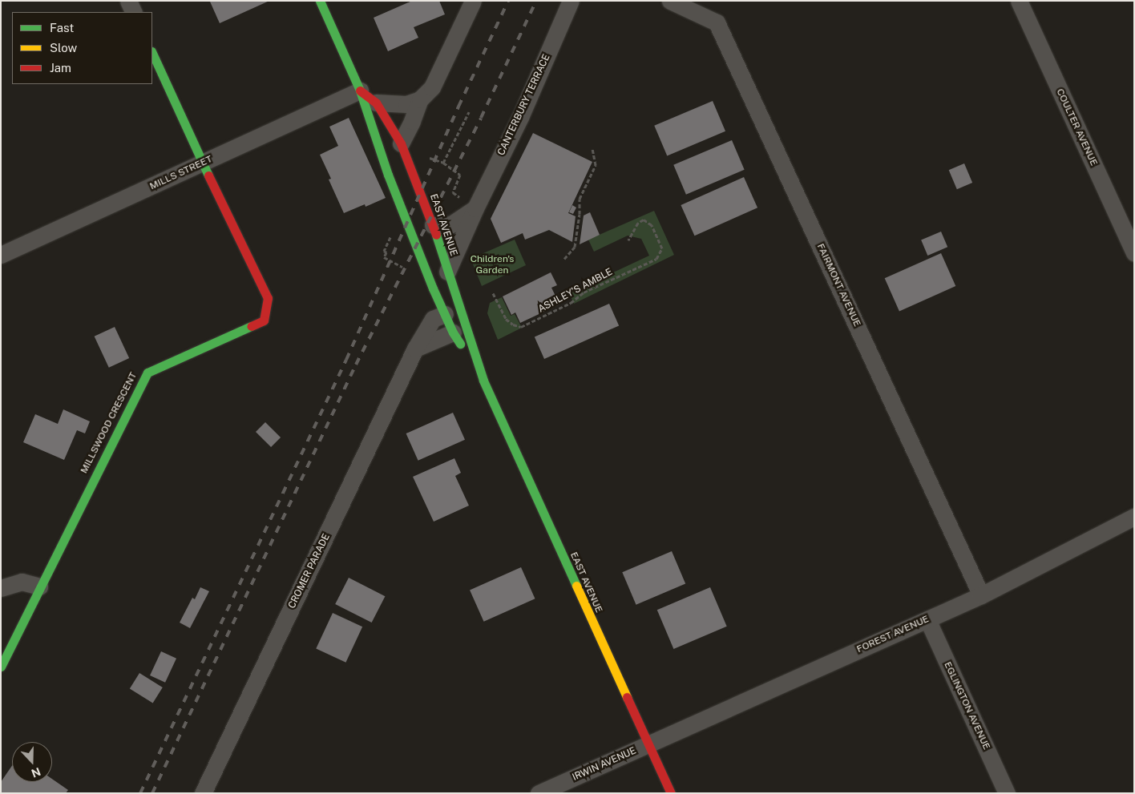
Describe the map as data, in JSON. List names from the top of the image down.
{
  "streets": {
    "street": [
      "CANTERBURY TERRACE",
      "COULTER AVENUE",
      "MILLS STREET",
      "EAST AVENUE",
      "FAIRMONT AVENUE",
      "MILLSWOOD CRESCENT",
      "CROMER PARADE",
      "FOREST AVENUE",
      "EGLINGTON AVENUE",
      "IRWIN AVENUE"
    ],
    "path": ["ASHLEY’S AMBLE"]
  },
  "crossings": [
    ["CANTERBURY TERRACE", "EAST AVENUE"],
    ["MILLS STREET", "EAST AVENUE"],
    ["MILLS STREET", "MILLSWOOD CRESCENT"],
    ["EAST AVENUE", "CROMER PARADE"],
    ["EAST AVENUE", "FOREST AVENUE"],
    ["EAST AVENUE", "IRWIN AVENUE"],
    ["FAIRMONT AVENUE", "FOREST AVENUE"],
    ["FOREST AVENUE", "EGLINGTON AVENUE"],
    ["FOREST AVENUE", "IRWIN AVENUE"]
  ],
  "parks": ["Children's Garden"],
  "legend": ["Fast", "Slow", "Jam"],
  "north": "bottom"
}
